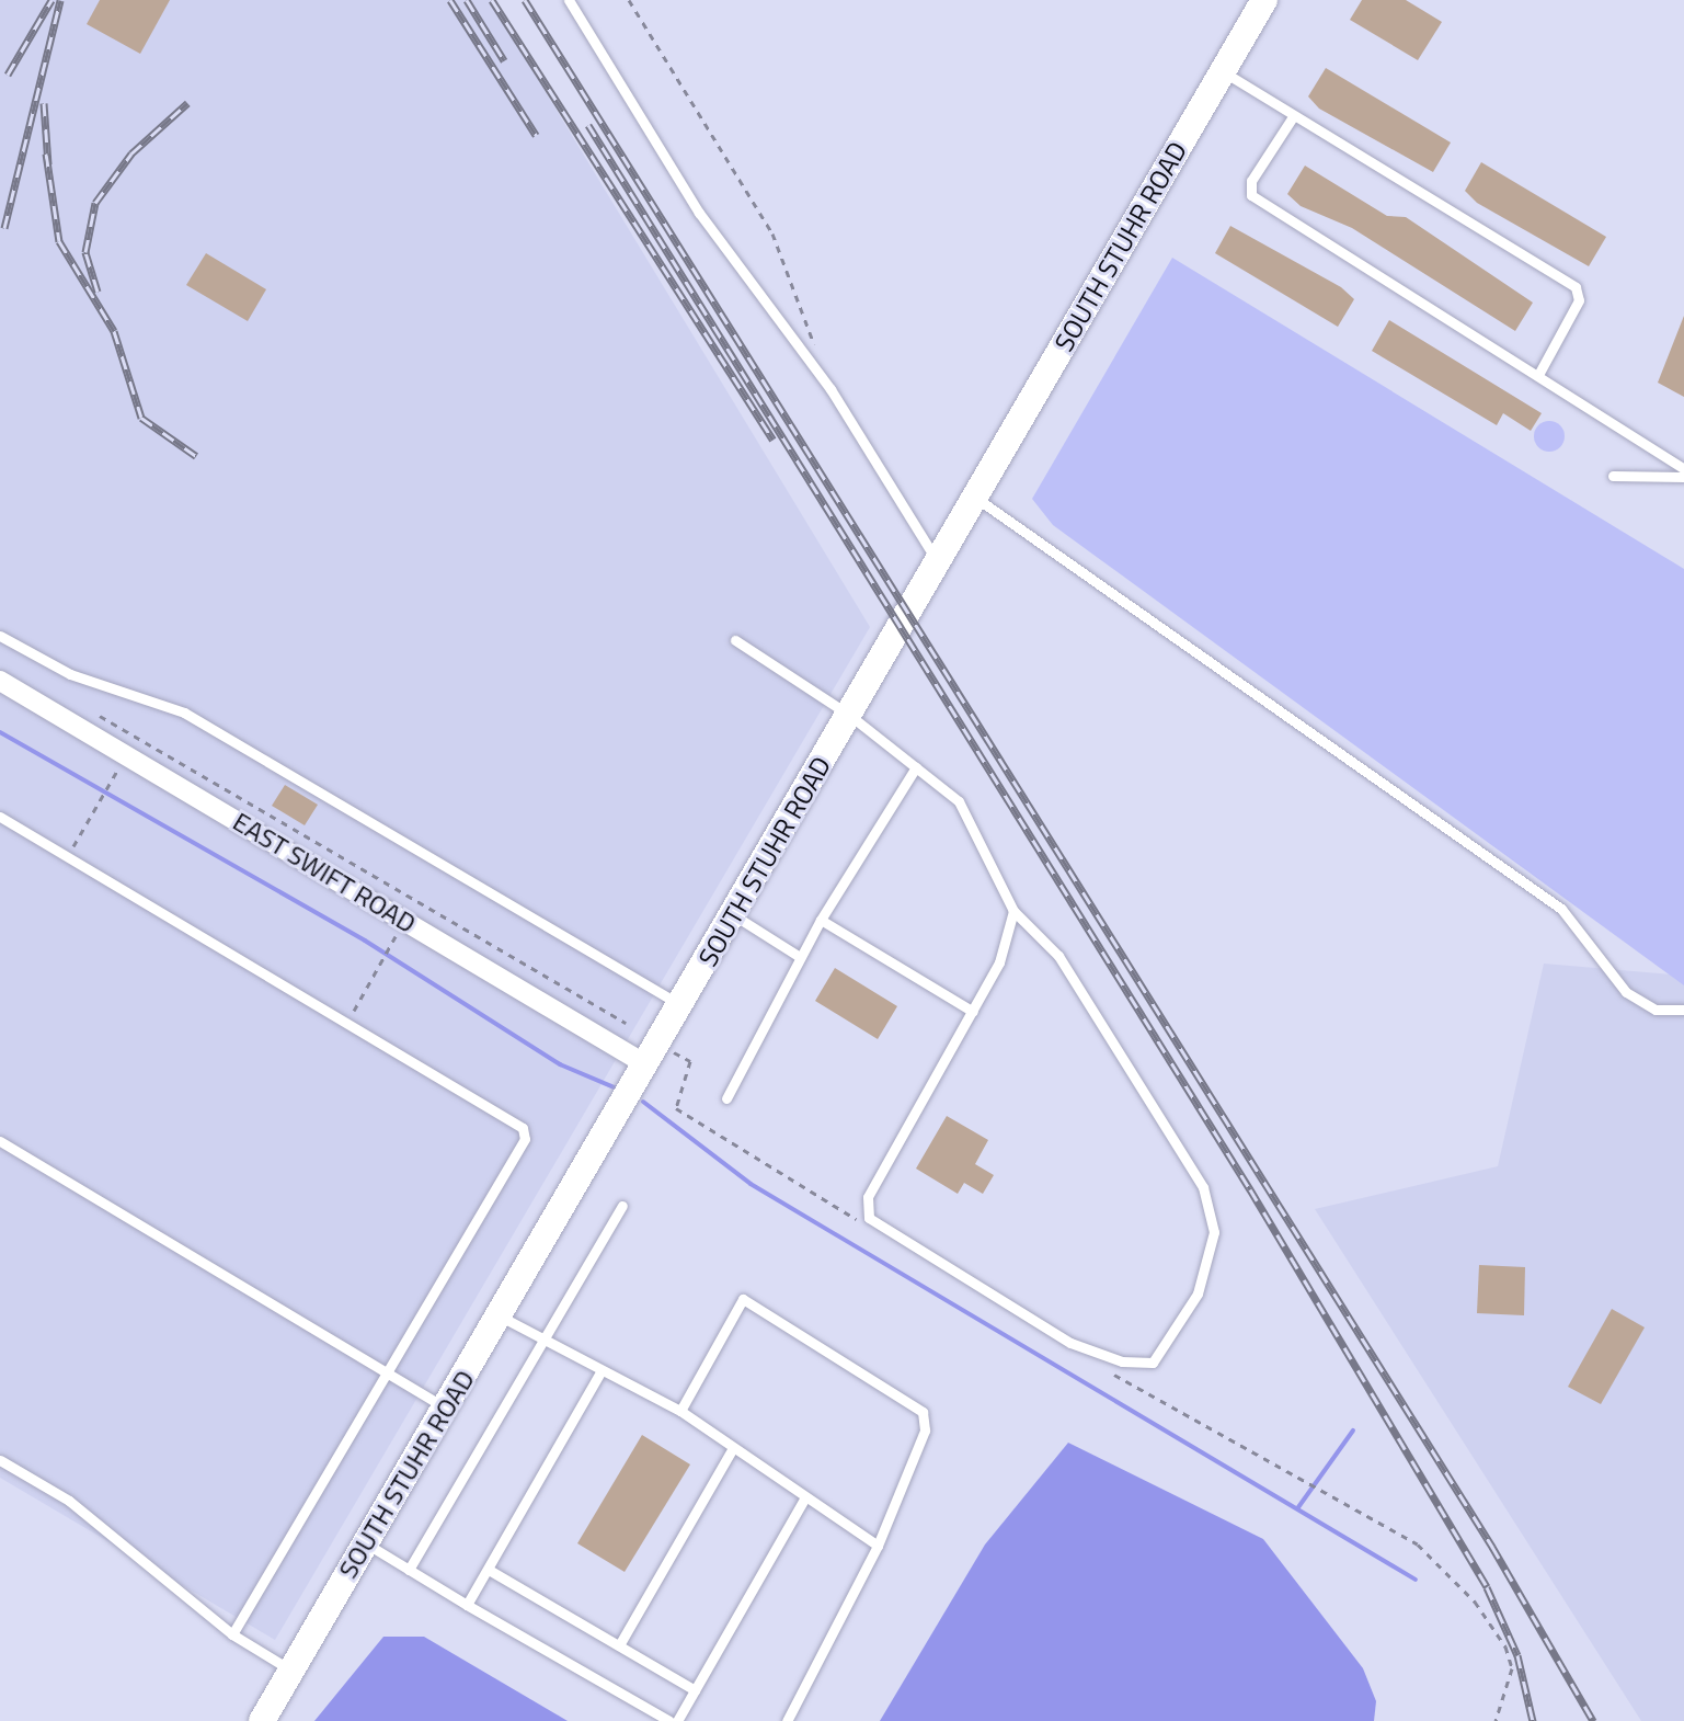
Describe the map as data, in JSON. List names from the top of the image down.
{
  "streets": {
    "main road": ["SOUTH STUHR ROAD"],
    "street": ["EAST SWIFT ROAD"]
  },
  "crossings": [
    ["SOUTH STUHR ROAD", "EAST SWIFT ROAD"]
  ]
}
